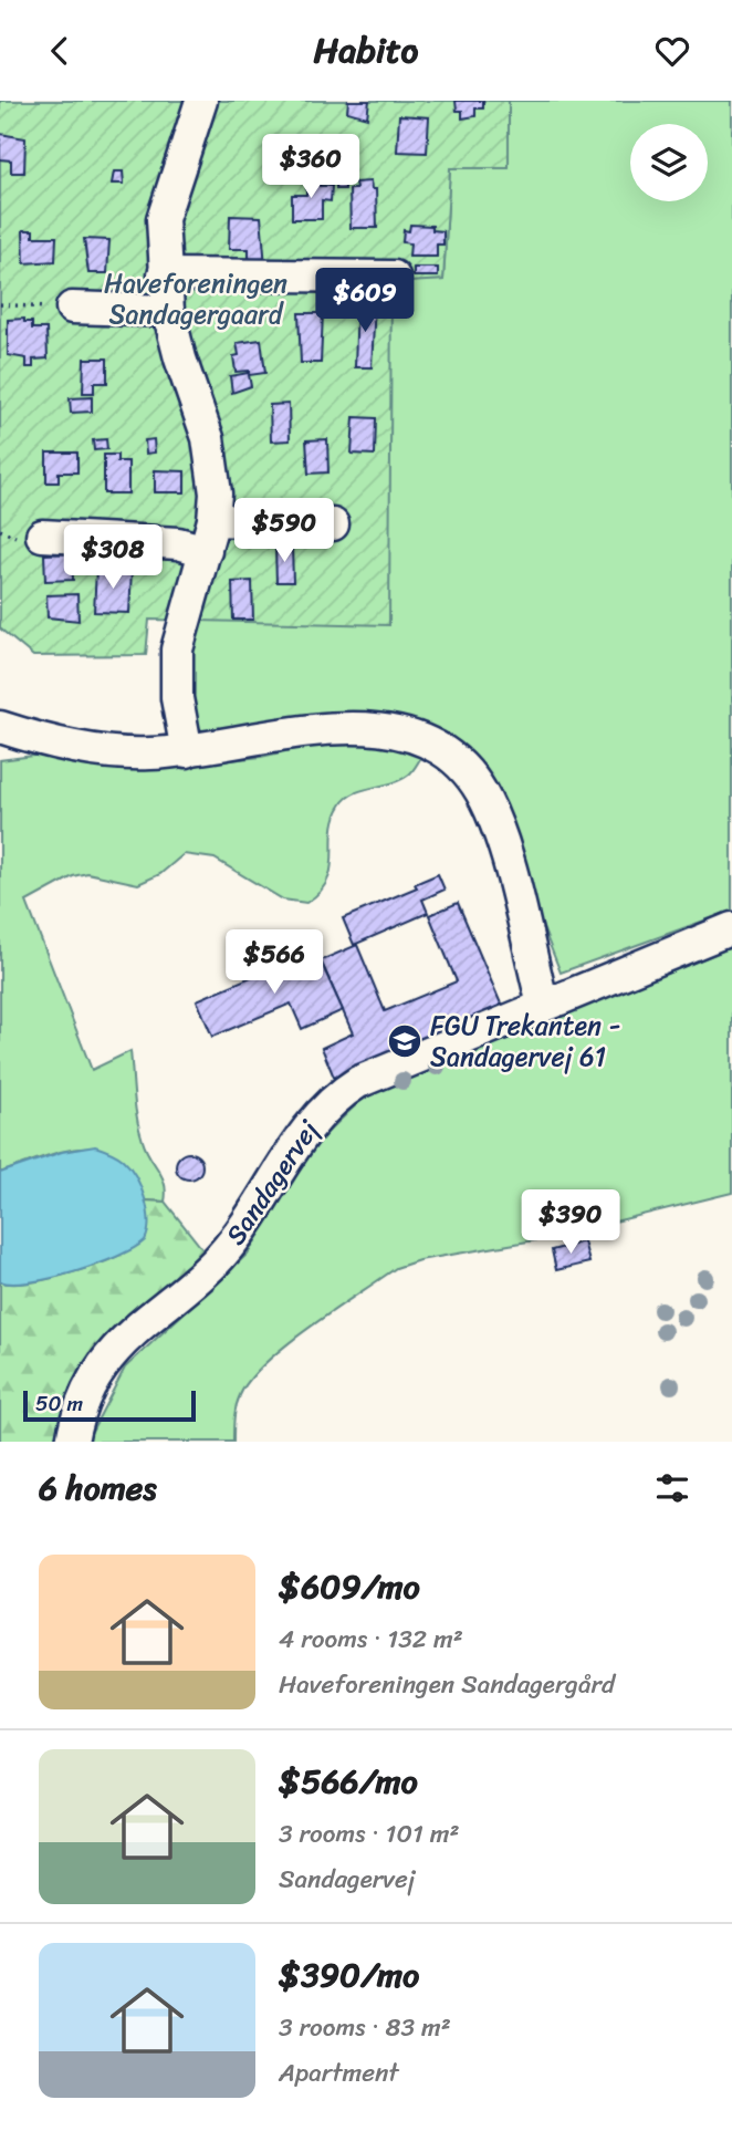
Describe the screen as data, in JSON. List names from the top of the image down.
{
  "streets": {
    "street": ["Sandagervej"]
  },
  "parks": ["Haveforeningen Sandagergaard"],
  "places": {
    "school or university": ["FGU Trekanten - Sandagervej 61"]
  },
  "scale_bar": "50 m",
  "page": {
    "header": "Habito",
    "price": [
      "$360",
      "$609",
      "$590",
      "$308",
      "$566",
      "$390"
    ],
    "scale": "50 m",
    "heading": "6 homes",
    "list": [
      {
        "name": "$609/mo",
        "note": "4 rooms · 132 m² · Haveforeningen Sandagergård"
      },
      {
        "name": "$566/mo",
        "note": "3 rooms · 101 m² · Sandagervej"
      },
      {
        "name": "$390/mo",
        "note": "3 rooms · 83 m² · Apartment"
      }
    ]
  }
}
